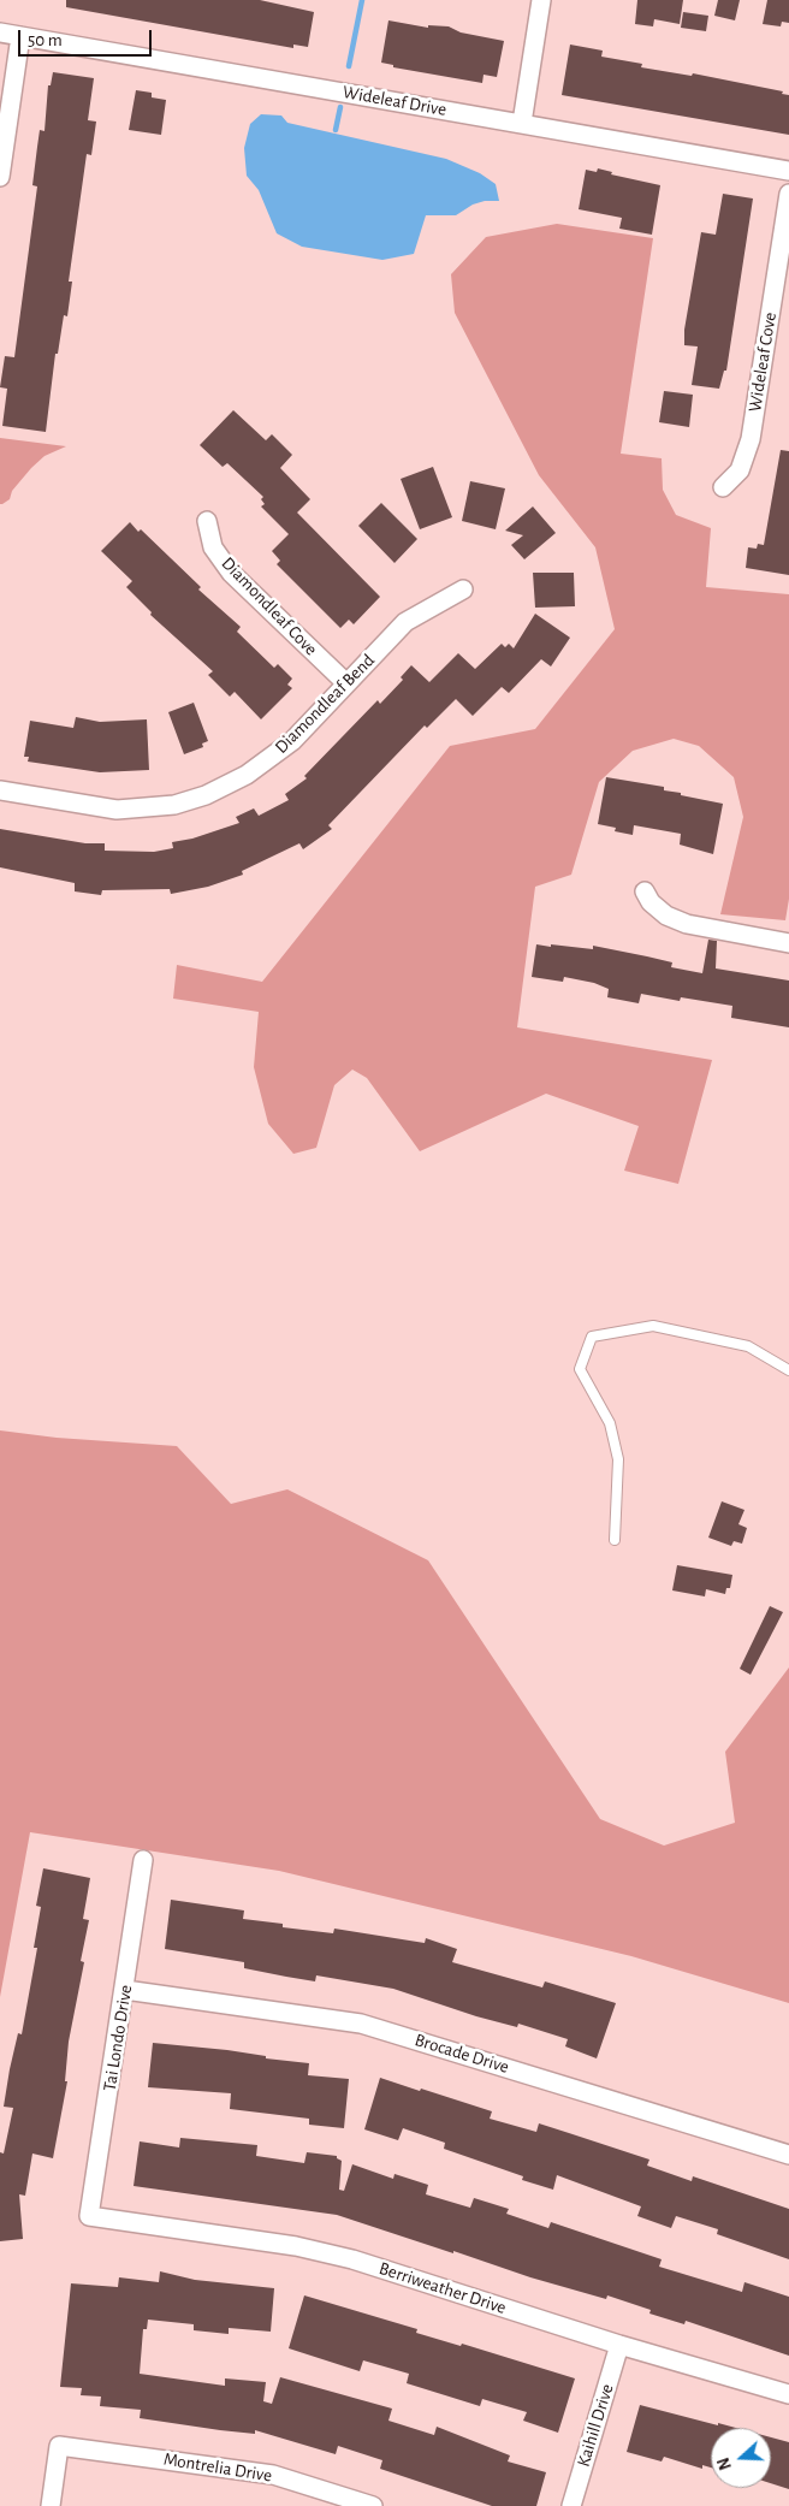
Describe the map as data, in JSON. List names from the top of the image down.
{
  "streets": {
    "street": [
      "Wideleaf Drive",
      "Wideleaf Cove",
      "Diamondleaf Cove",
      "Diamondleaf Bend",
      "Tai Londo Drive",
      "Brocade Drive",
      "Berriweather Drive",
      "Kaihill Drive",
      "Montrelia Drive"
    ]
  },
  "crossings": [
    ["Diamondleaf Cove", "Diamondleaf Bend"],
    ["Tai Londo Drive", "Brocade Drive"],
    ["Tai Londo Drive", "Berriweather Drive"],
    ["Berriweather Drive", "Kaihill Drive"]
  ],
  "scale_bar": "50 m",
  "north": "left"
}
